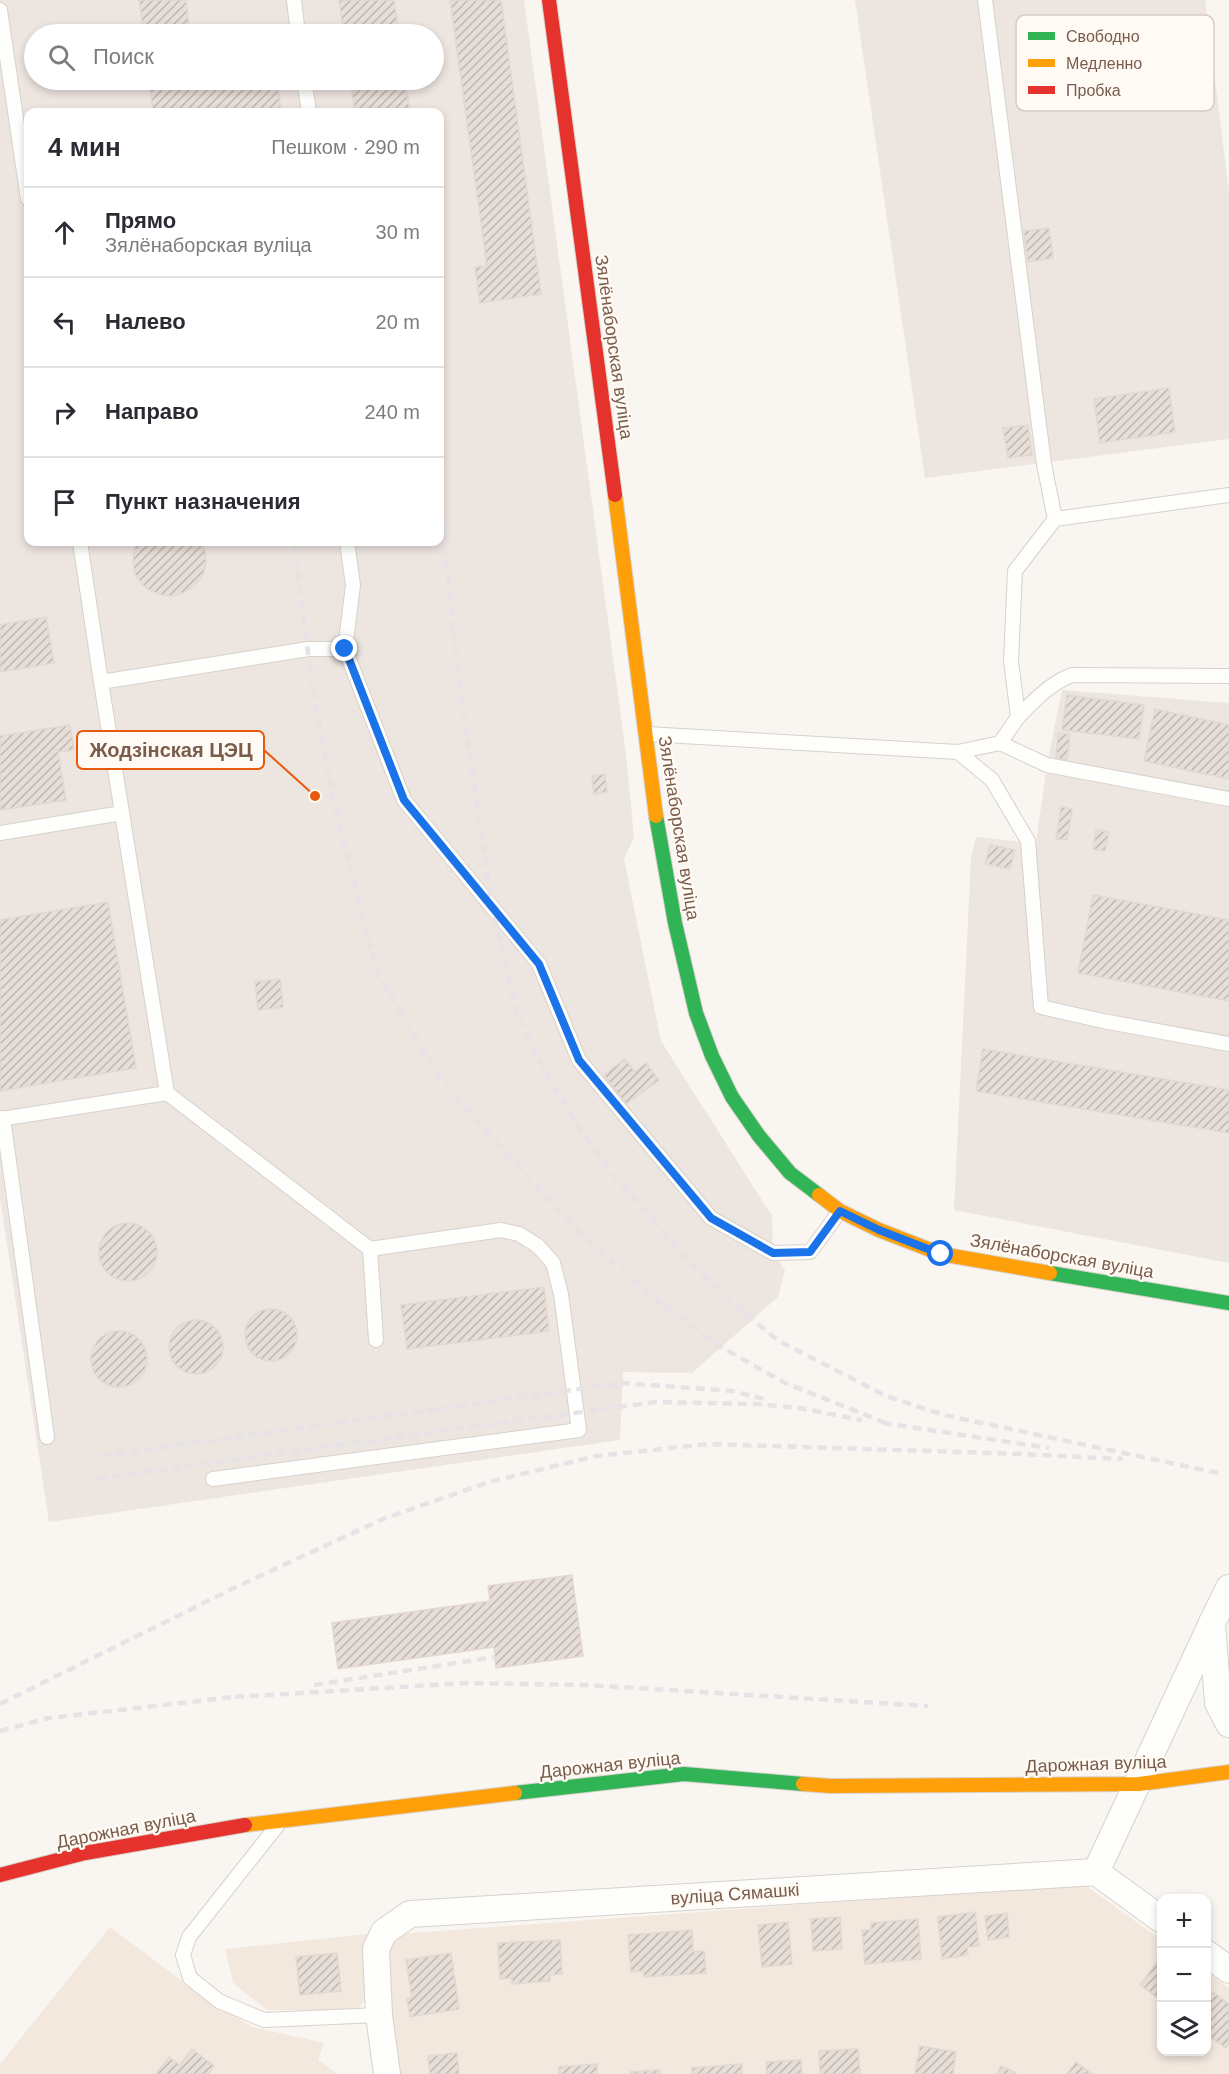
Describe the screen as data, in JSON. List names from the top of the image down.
{
  "streets": {
    "main road": ["Зялёнаборская вуліца", "Дарожная вуліца"],
    "street": ["вуліца Сямашкі"]
  },
  "places": ["Жодзінская ЦЭЦ"],
  "legend": ["Свободно", "Медленно", "Пробка"],
  "page": {
    "search": "Поиск",
    "heading": ["4 мин", "Пешком · 290 m"],
    "list": [
      ["Прямо", "Зялёнаборская вуліца", "30 m"],
      ["Налево", "20 m"],
      ["Направо", "240 m"],
      "Пункт назначения"
    ],
    "map_buttons": ["+", "−"]
  }
}
